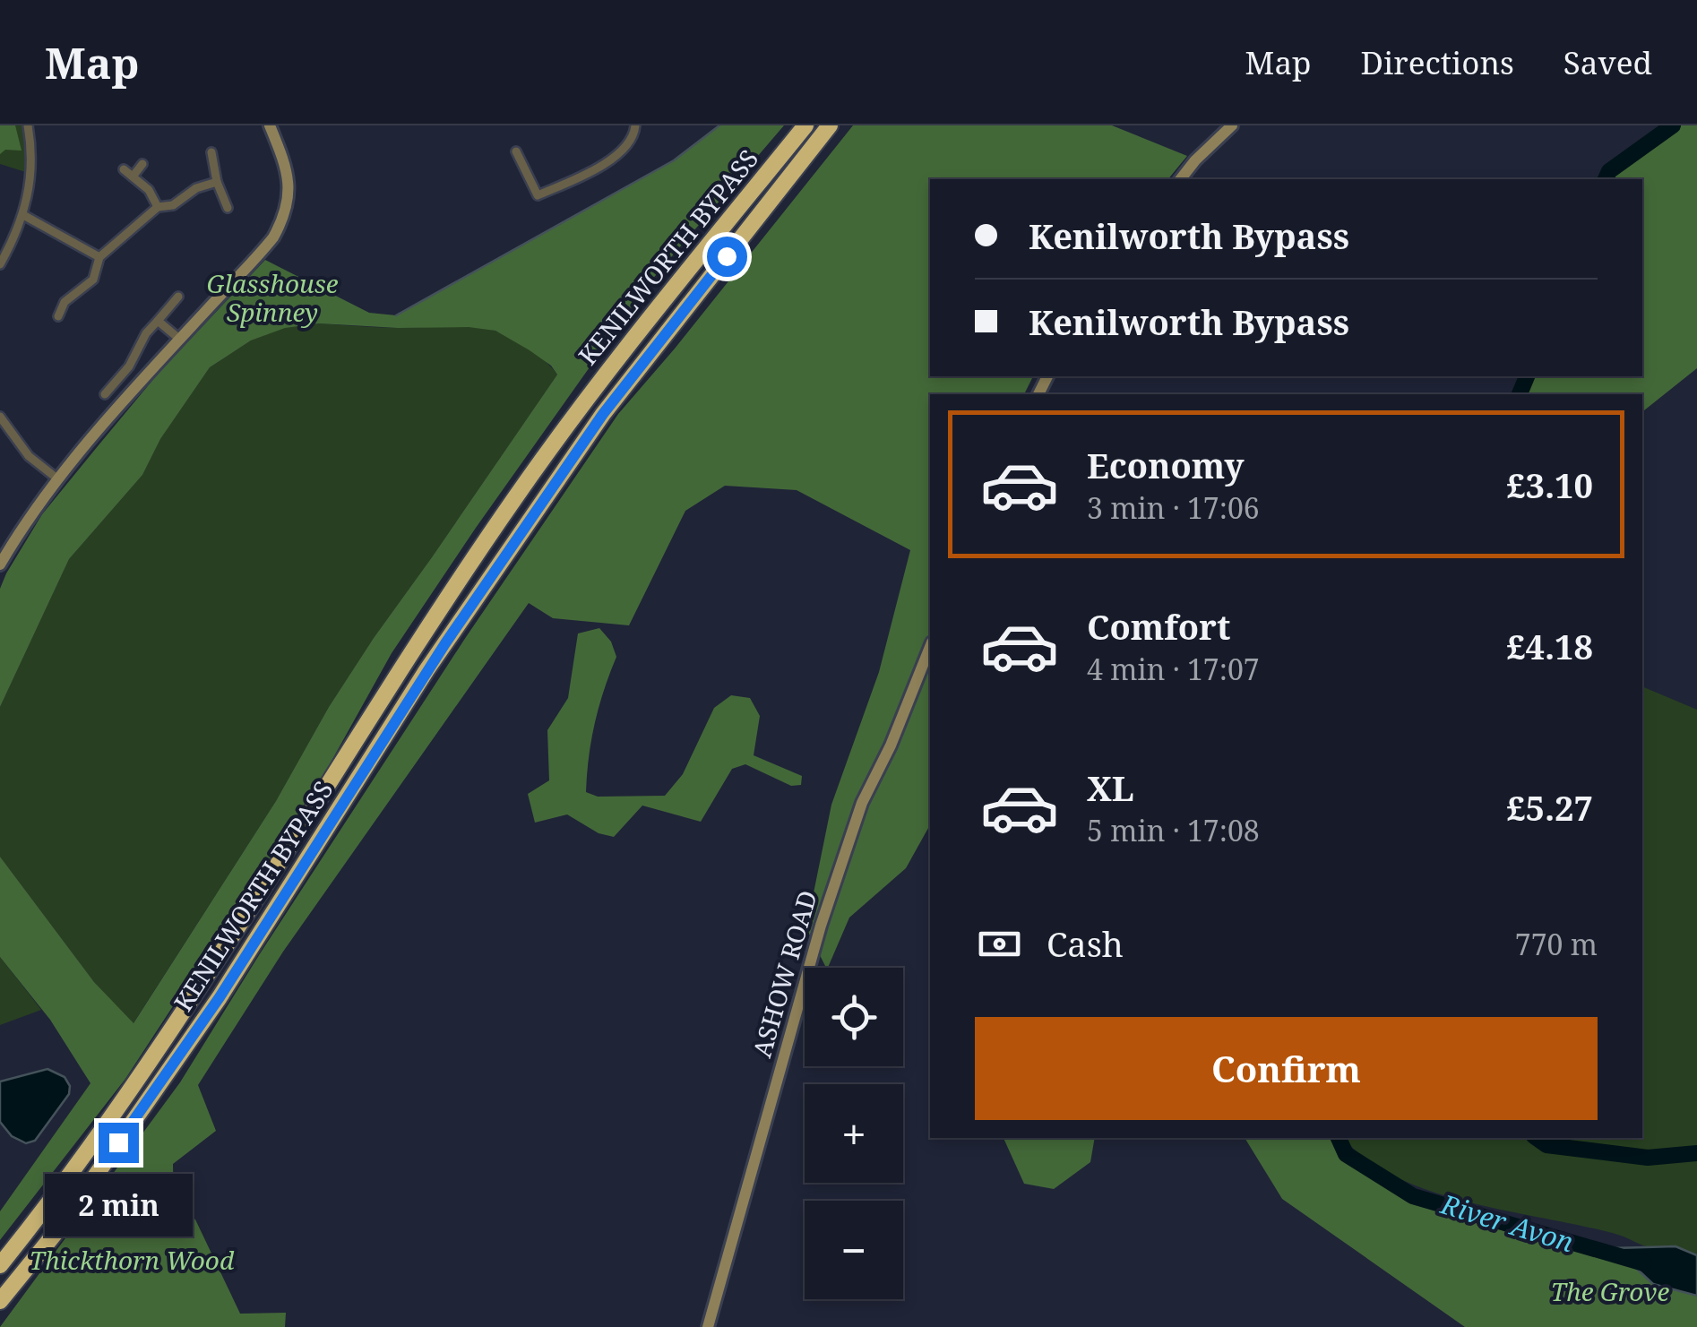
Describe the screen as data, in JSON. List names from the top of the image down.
{
  "streets": {
    "highway": ["KENILWORTH BYPASS"],
    "main road": ["ASHOW ROAD"]
  },
  "water": ["River Avon"],
  "parks": ["Glasshouse Spinney", "Thickthorn Wood", "The Grove"],
  "page": {
    "header": "Map",
    "nav": ["Map", "Directions", "Saved"],
    "banner": ["Kenilworth Bypass", "Kenilworth Bypass"],
    "list": [
      {
        "name": "Economy",
        "note": "3 min · 17:06",
        "value": "£3.10"
      },
      {
        "name": "Comfort",
        "note": "4 min · 17:07",
        "value": "£4.18"
      },
      {
        "name": "XL",
        "note": "5 min · 17:08",
        "value": "£5.27"
      }
    ],
    "pay": ["Cash", "770 m"],
    "map_buttons": ["+", "−"],
    "buttons": "Confirm",
    "bubble": "2 min"
  }
}
